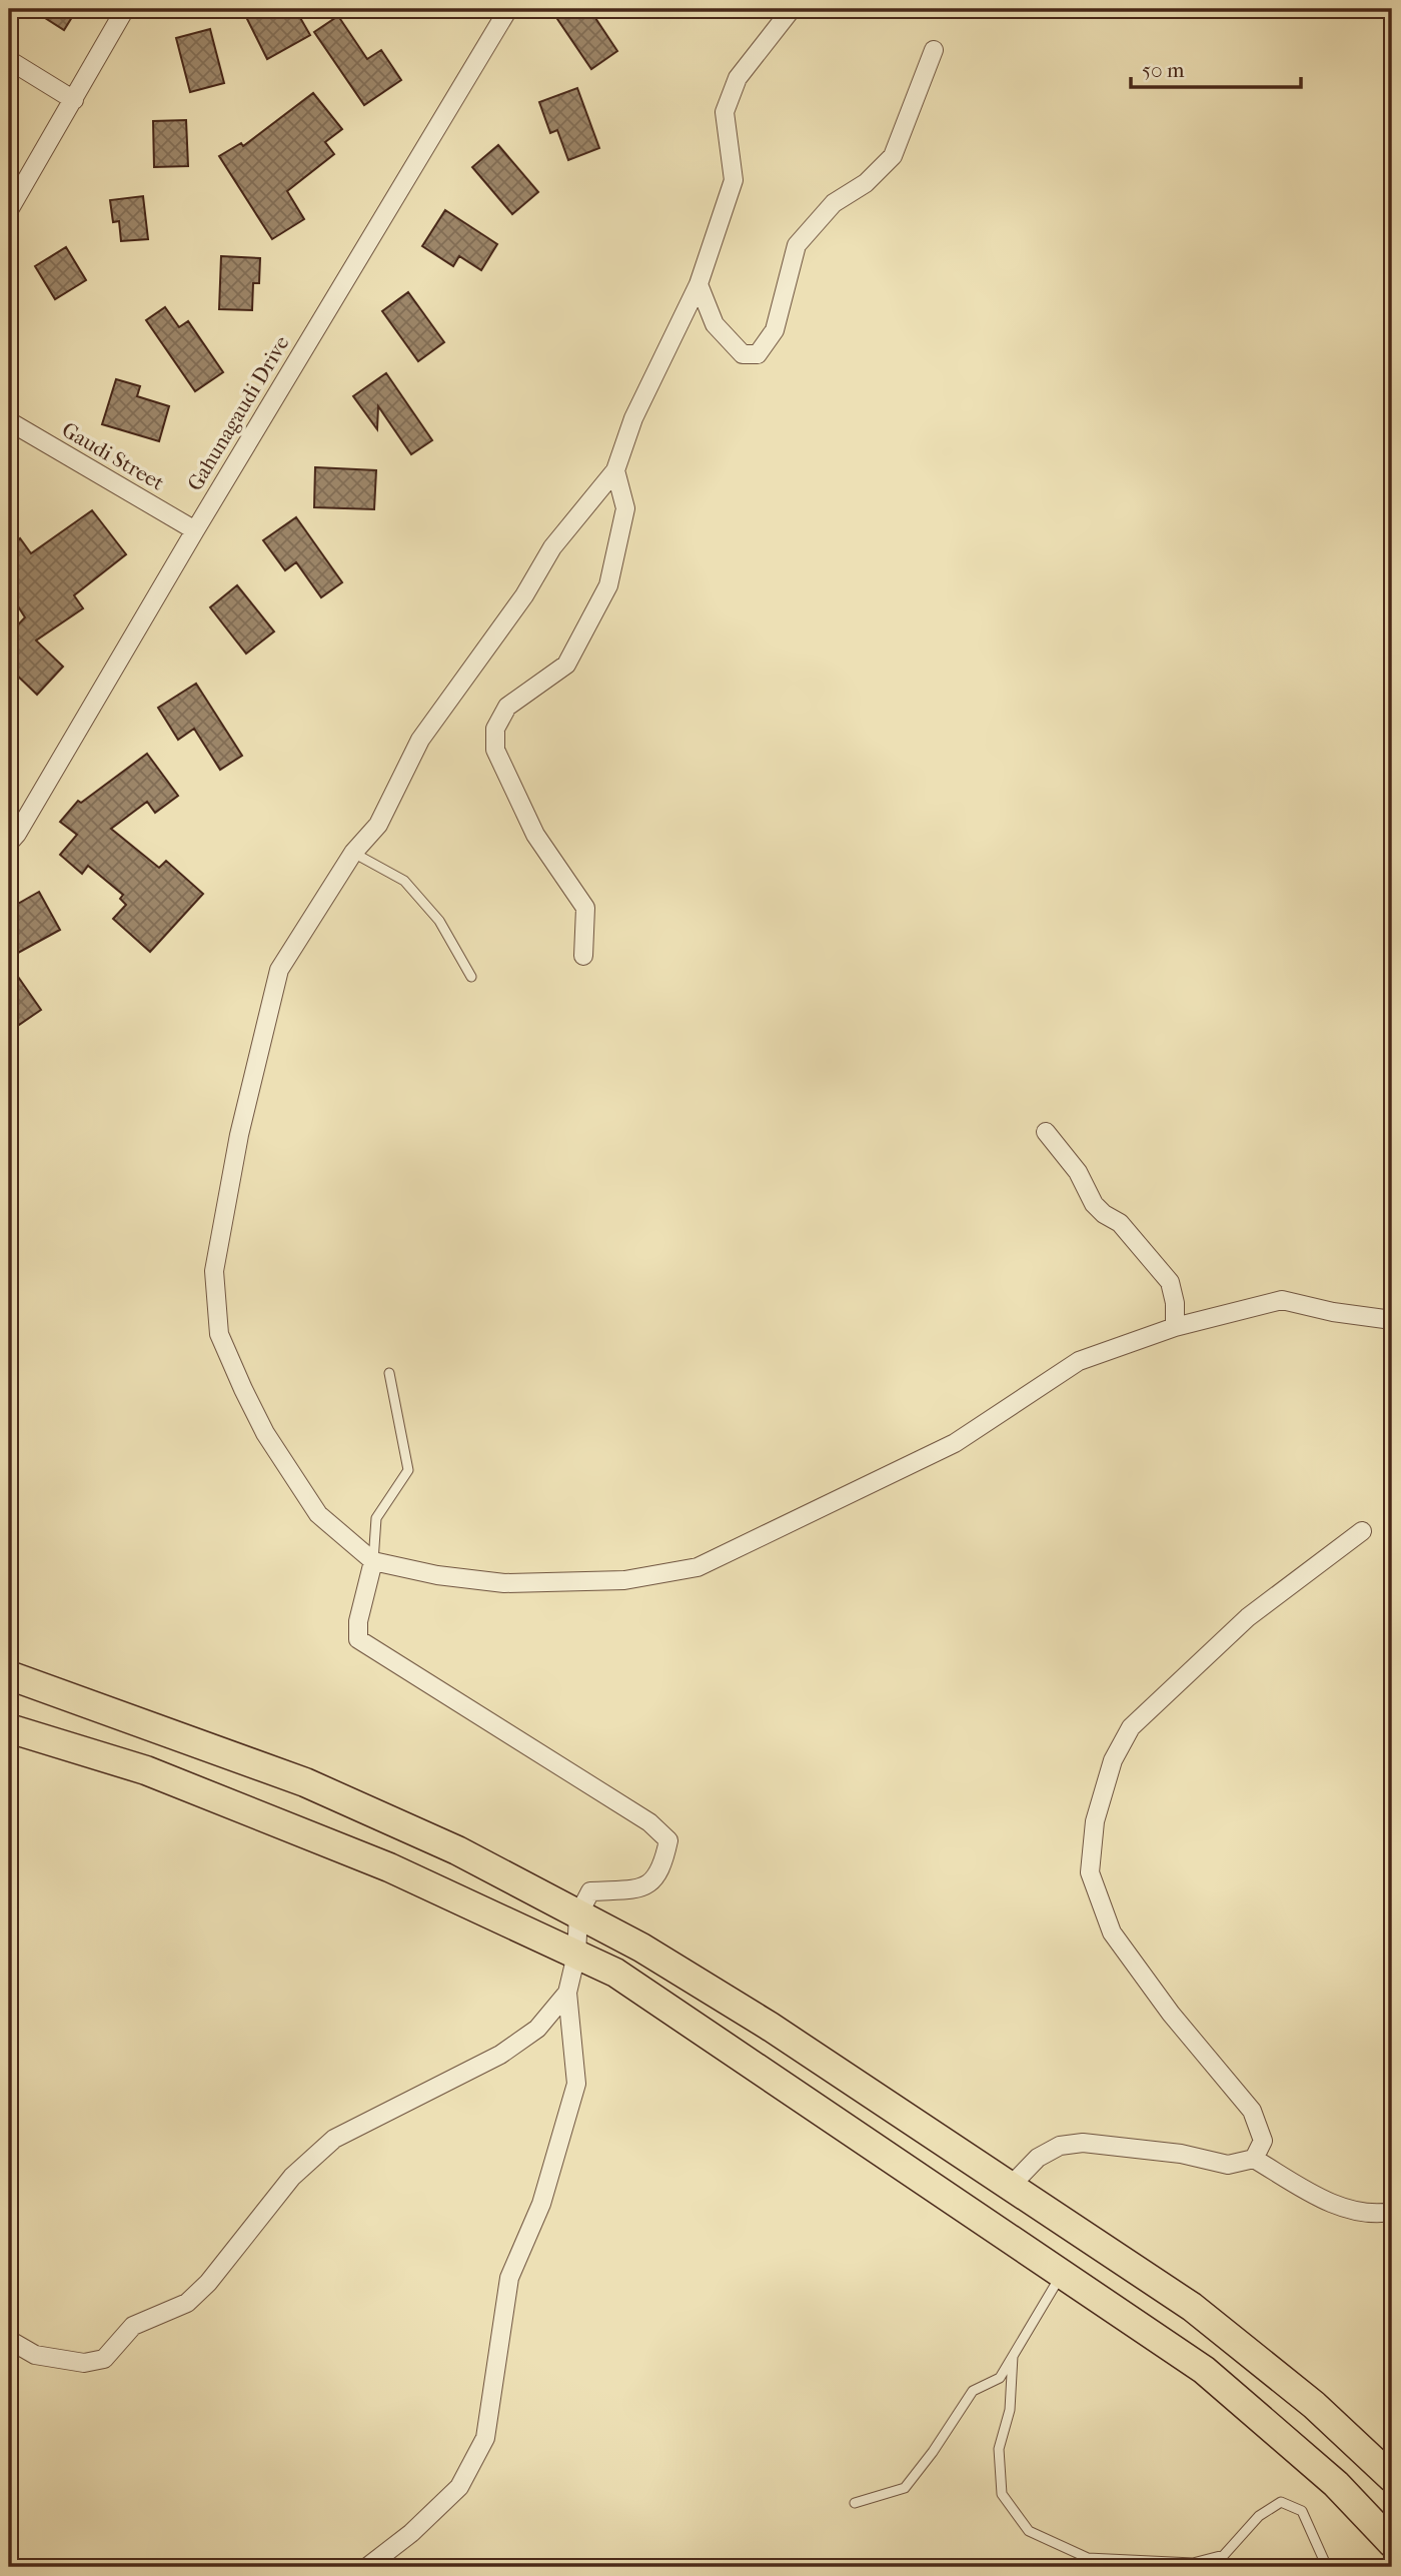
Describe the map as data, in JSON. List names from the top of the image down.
{
  "streets": {
    "street": ["Gahunagaudi Drive", "Gaudi Street"]
  },
  "crossings": [
    ["Gahunagaudi Drive", "Gaudi Street"]
  ],
  "scale_bar": "50 m"
}
